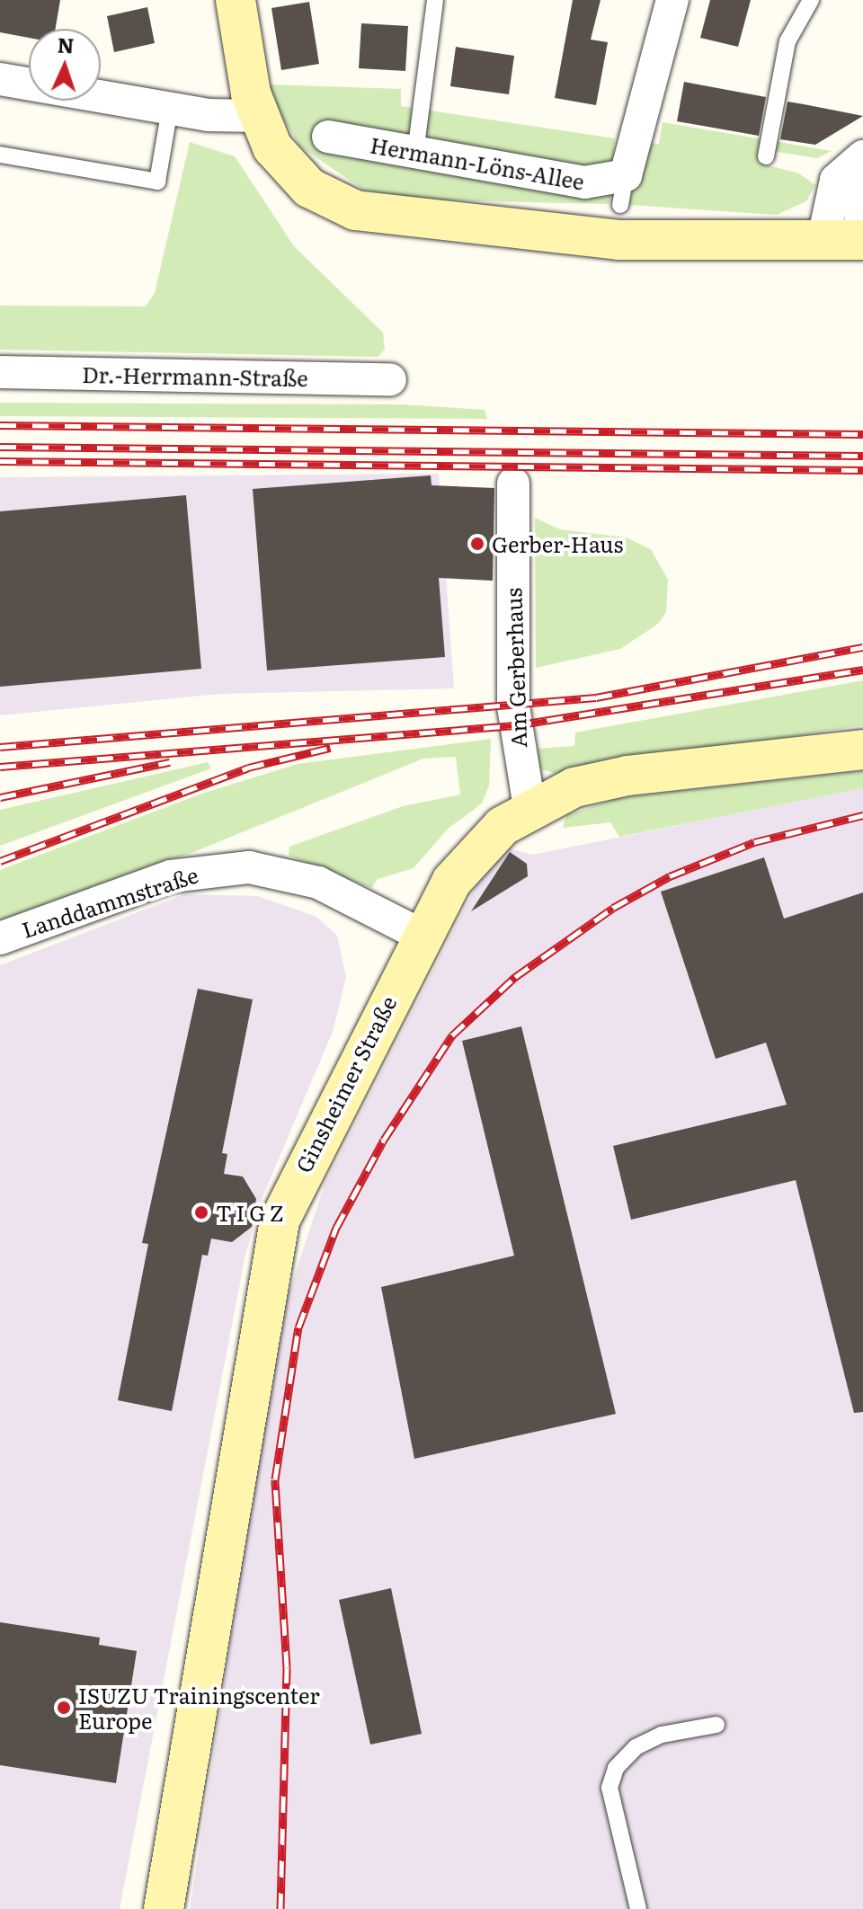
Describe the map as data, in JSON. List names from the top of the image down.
{
  "streets": {
    "main road": ["Ginsheimer Straße"],
    "street": [
      "Hermann-Löns-Allee",
      "Dr.-Herrmann-Straße",
      "Am Gerberhaus",
      "Landdammstraße"
    ]
  },
  "crossings": [
    ["Am Gerberhaus", "Ginsheimer Straße"],
    ["Landdammstraße", "Ginsheimer Straße"]
  ],
  "places": ["Gerber-Haus", "T I G Z", "ISUZU Trainingscenter Europe"],
  "north": "top"
}
